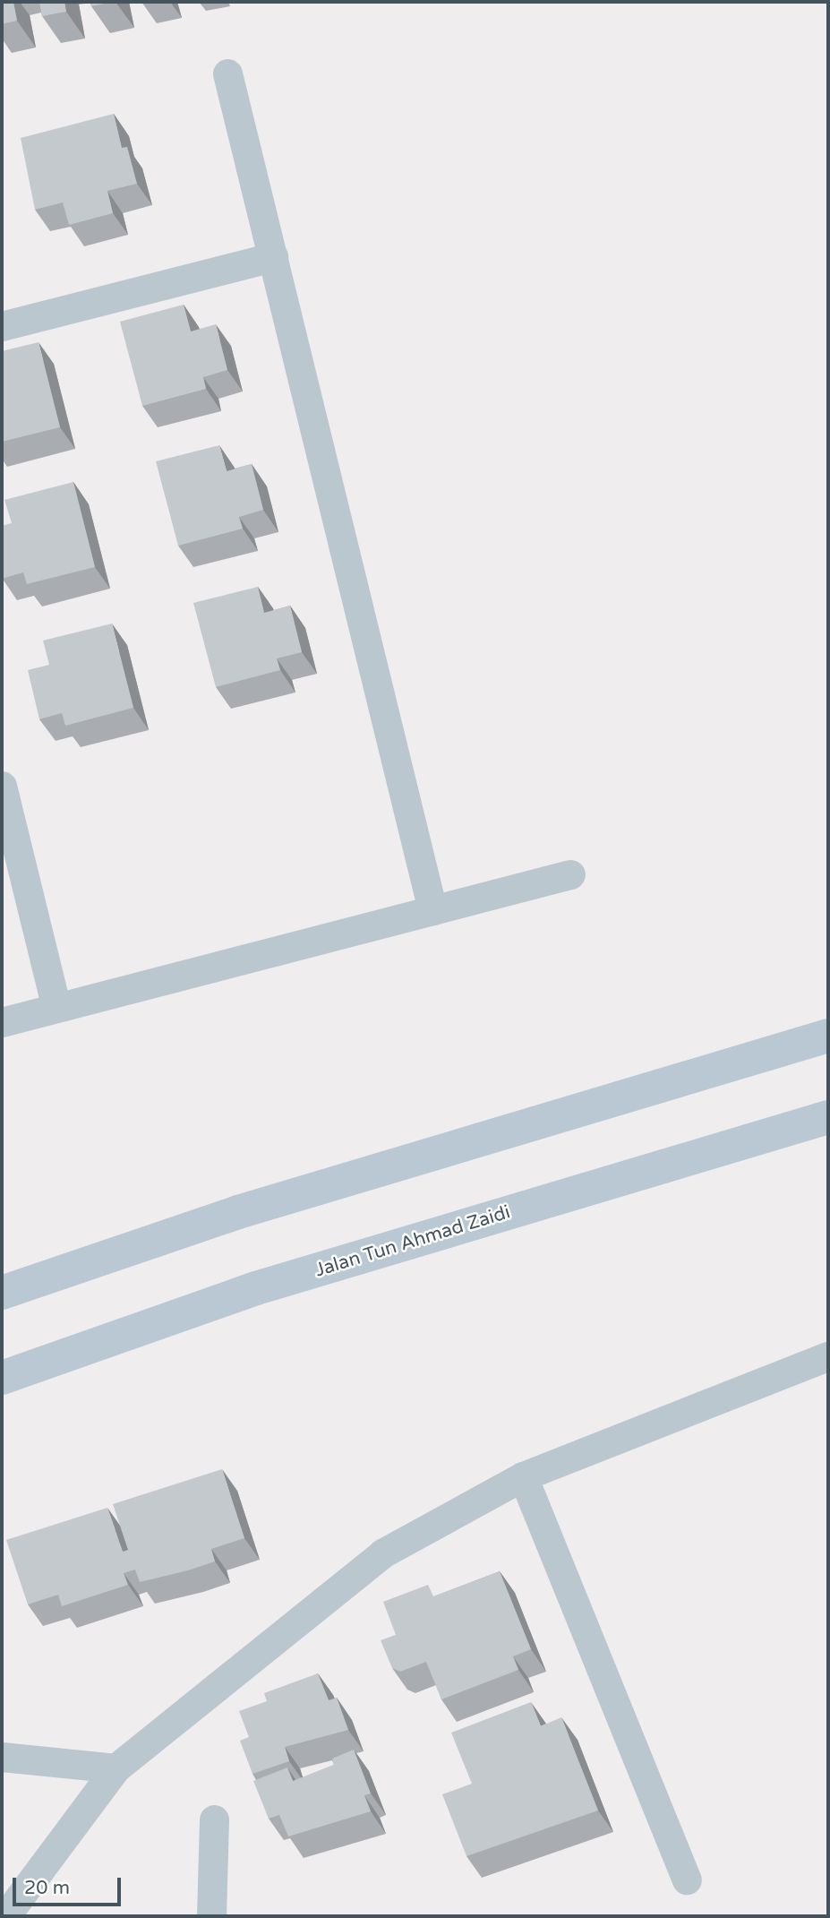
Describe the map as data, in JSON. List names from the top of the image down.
{
  "streets": {
    "main road": ["Jalan Tun Ahmad Zaidi"]
  },
  "scale_bar": "20 m"
}
